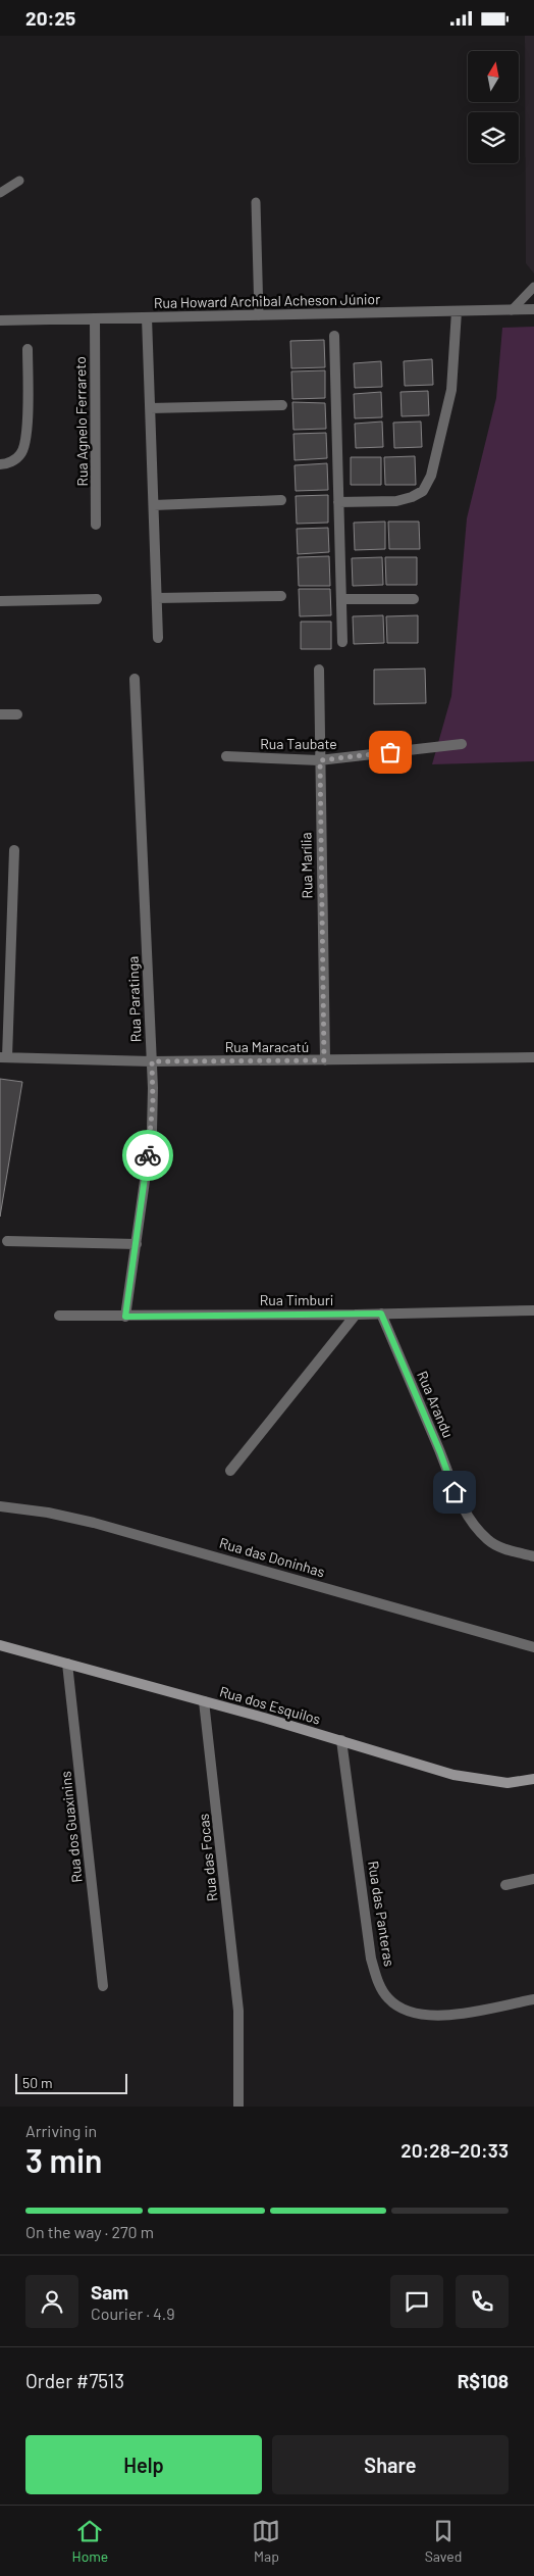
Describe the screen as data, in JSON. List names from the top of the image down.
{
  "streets": {
    "street": [
      "Rua Howard Archibal Acheson Júnior",
      "Rua Agnelo Ferrareto",
      "Rua Taubate",
      "Rua Marília",
      "Rua Paratinga",
      "Rua Maracatú",
      "Rua Timburi",
      "Rua Arandu",
      "Rua das Doninhas",
      "Rua dos Esquilos",
      "Rua dos Guaxinins",
      "Rua das Focas",
      "Rua das Panteras"
    ]
  },
  "crossings": [
    ["Rua Howard Archibal Acheson Júnior", "Rua Agnelo Ferrareto"],
    ["Rua Taubate", "Rua Marília"],
    ["Rua Marília", "Rua Maracatú"],
    ["Rua Paratinga", "Rua Maracatú"],
    ["Rua Paratinga", "Rua Timburi"],
    ["Rua Timburi", "Rua Arandu"],
    ["Rua dos Esquilos", "Rua dos Guaxinins"],
    ["Rua dos Esquilos", "Rua das Focas"],
    ["Rua dos Esquilos", "Rua das Panteras"]
  ],
  "scale_bar": "50 m",
  "north": "top",
  "page": {
    "status": "20:25",
    "scale": "50 m",
    "heading": ["3 min", "Arriving in", "20:28–20:33"],
    "panel": [
      "Sam",
      "Courier · 4.9",
      "Order #7513",
      "R$108"
    ],
    "bar": "On the way · 270 m",
    "buttons": ["Help", "Share"],
    "tabs": ["Home", "Map", "Saved"]
  }
}
